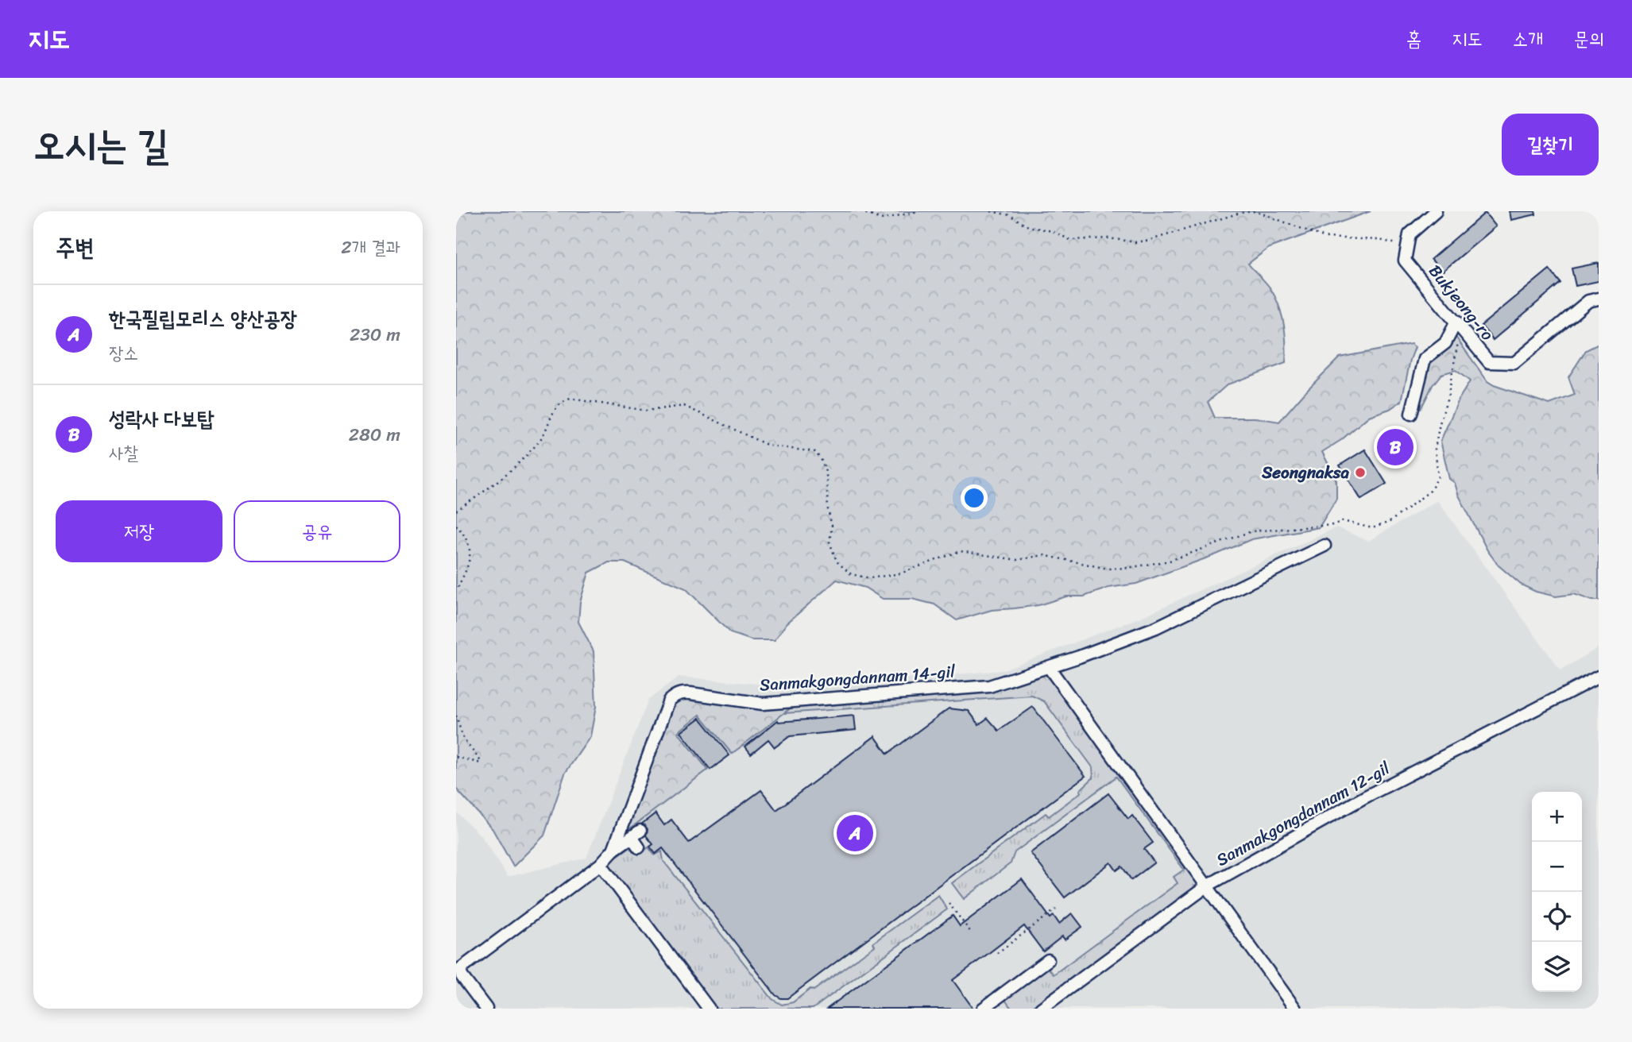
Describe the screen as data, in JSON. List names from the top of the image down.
{
  "streets": {
    "street": ["Bukjeong-ro", "Sanmakgongdannam 14-gil", "Sanmakgongdannam 12-gil"]
  },
  "places": ["Seongnaksa"],
  "page": {
    "header": "지도",
    "nav": [
      "홈",
      "지도",
      "소개",
      "문의"
    ],
    "title": "오시는 길",
    "buttons": [
      "길찾기",
      ["저장", "공유"]
    ],
    "heading": ["주변", "2개 결과"],
    "list": [
      {
        "mark": "A",
        "name": "한국필립모리스 양산공장",
        "note": "장소",
        "value": "230 m"
      },
      {
        "mark": "B",
        "name": "성락사 다보탑",
        "note": "사찰",
        "value": "280 m"
      }
    ],
    "pins": ["B", "A"],
    "map_buttons": ["+", "−"]
  }
}
